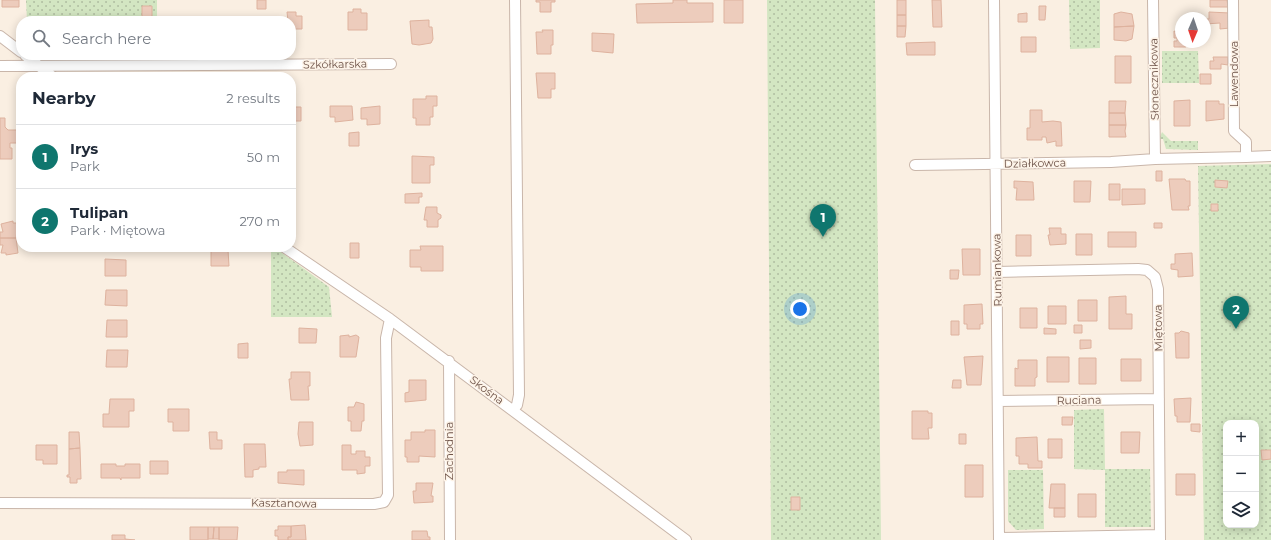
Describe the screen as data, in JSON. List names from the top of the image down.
{
  "streets": {
    "street": [
      "Szkółkarska",
      "Lawendowa",
      "Słonecznikowa",
      "Działkowca",
      "Rumiankowa",
      "Miętowa",
      "Skośna",
      "Ruciana",
      "Zachodnia",
      "Kasztanowa"
    ]
  },
  "crossings": [
    ["Lawendowa", "Działkowca"],
    ["Słonecznikowa", "Działkowca"],
    ["Działkowca", "Rumiankowa"],
    ["Rumiankowa", "Miętowa"],
    ["Rumiankowa", "Ruciana"],
    ["Miętowa", "Ruciana"],
    ["Skośna", "Zachodnia"],
    ["Skośna", "Kasztanowa"]
  ],
  "north": "bottom",
  "page": {
    "search": "Search here",
    "heading": ["Nearby", "2 results"],
    "list": [
      {
        "mark": "1",
        "name": "Irys",
        "note": "Park",
        "value": "50 m"
      },
      {
        "mark": "2",
        "name": "Tulipan",
        "note": "Park · Miętowa",
        "value": "270 m"
      }
    ],
    "pins": ["1", "2"],
    "map_buttons": ["+", "−"]
  }
}
